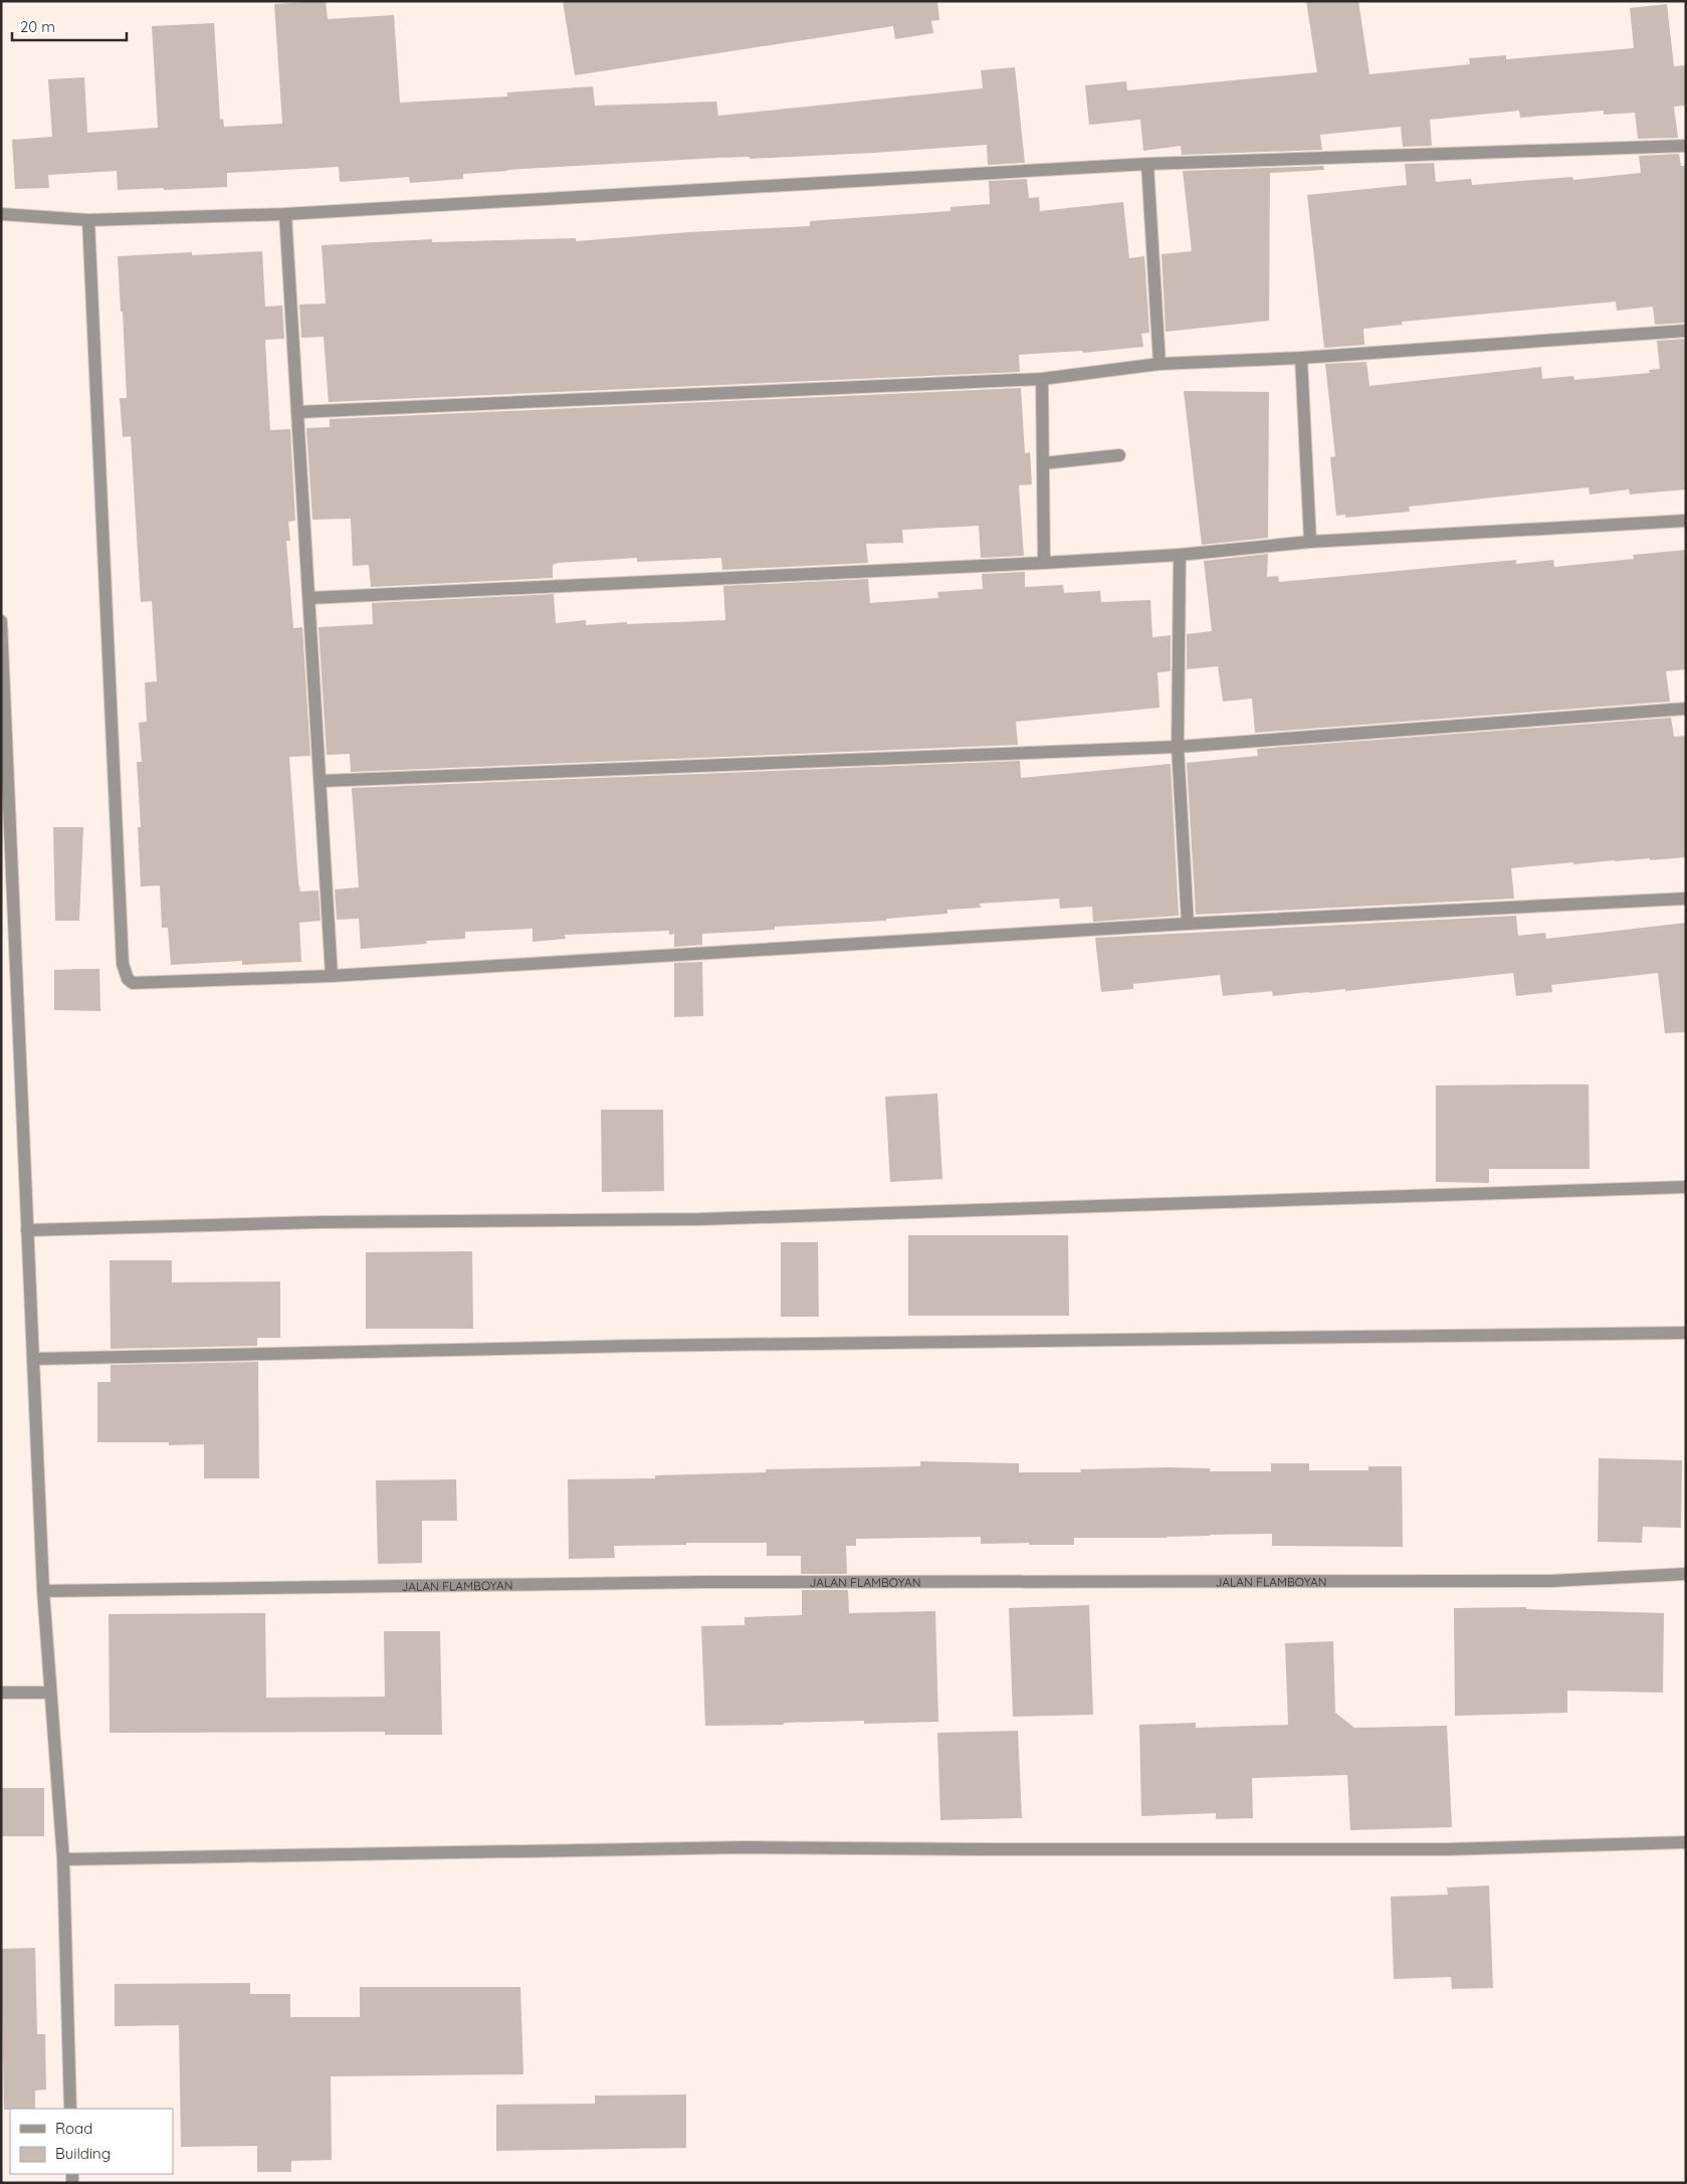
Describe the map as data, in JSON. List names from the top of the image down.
{
  "streets": {
    "street": ["JALAN FLAMBOYAN"]
  },
  "legend": ["Road", "Building"],
  "scale_bar": "20 m"
}
